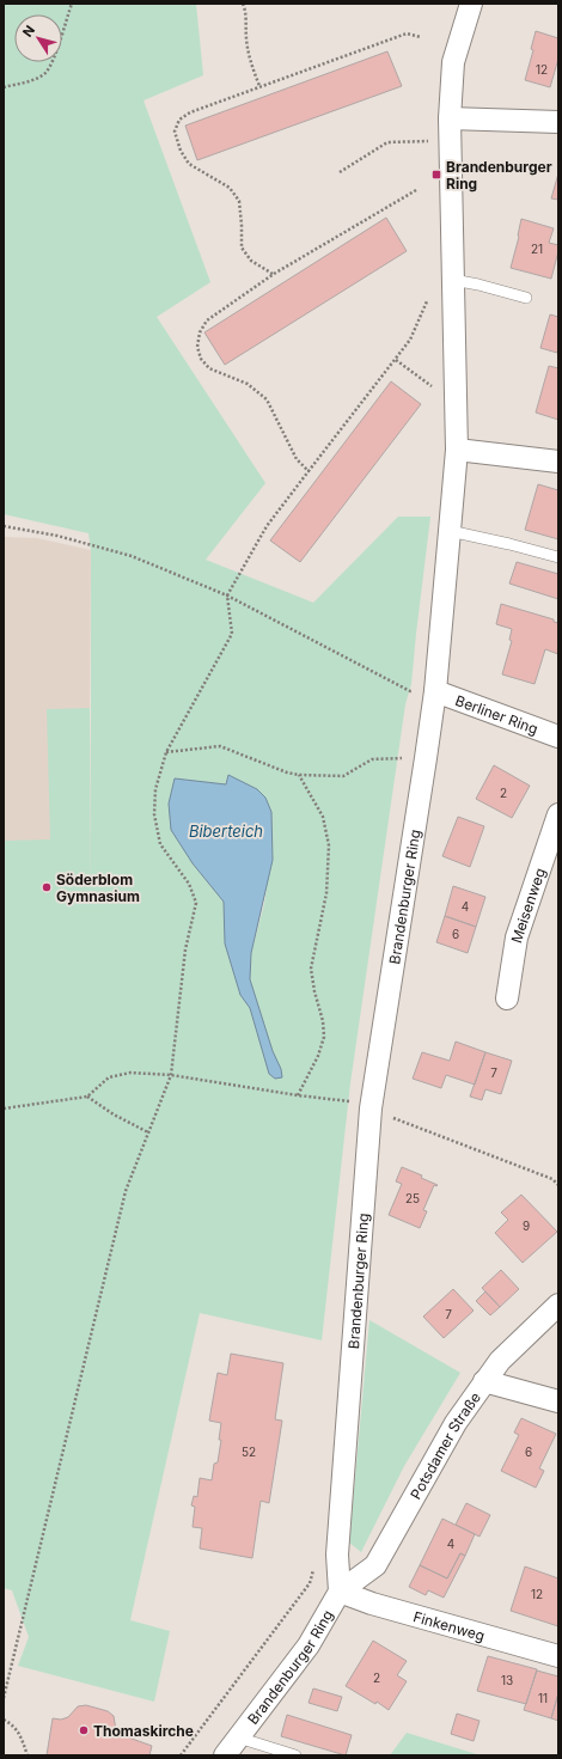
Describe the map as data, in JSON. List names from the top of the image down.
{
  "streets": {
    "street": [
      "Berliner Ring",
      "Brandenburger Ring",
      "Meisenweg",
      "Potsdamer Straße",
      "Finkenweg"
    ]
  },
  "crossings": [
    ["Berliner Ring", "Brandenburger Ring"],
    ["Brandenburger Ring", "Potsdamer Straße"],
    ["Brandenburger Ring", "Finkenweg"],
    ["Potsdamer Straße", "Finkenweg"]
  ],
  "water": ["Biberteich"],
  "places": {
    "transit": ["Brandenburger Ring"],
    "other": ["Söderblom Gymnasium", "Thomaskirche"]
  },
  "house_numbers": [
    "12",
    "21",
    "2",
    "4",
    "6",
    "7",
    "25",
    "9",
    "7",
    "52",
    "6",
    "4",
    "12",
    "2",
    "13",
    "11"
  ],
  "north": "top left"
}
